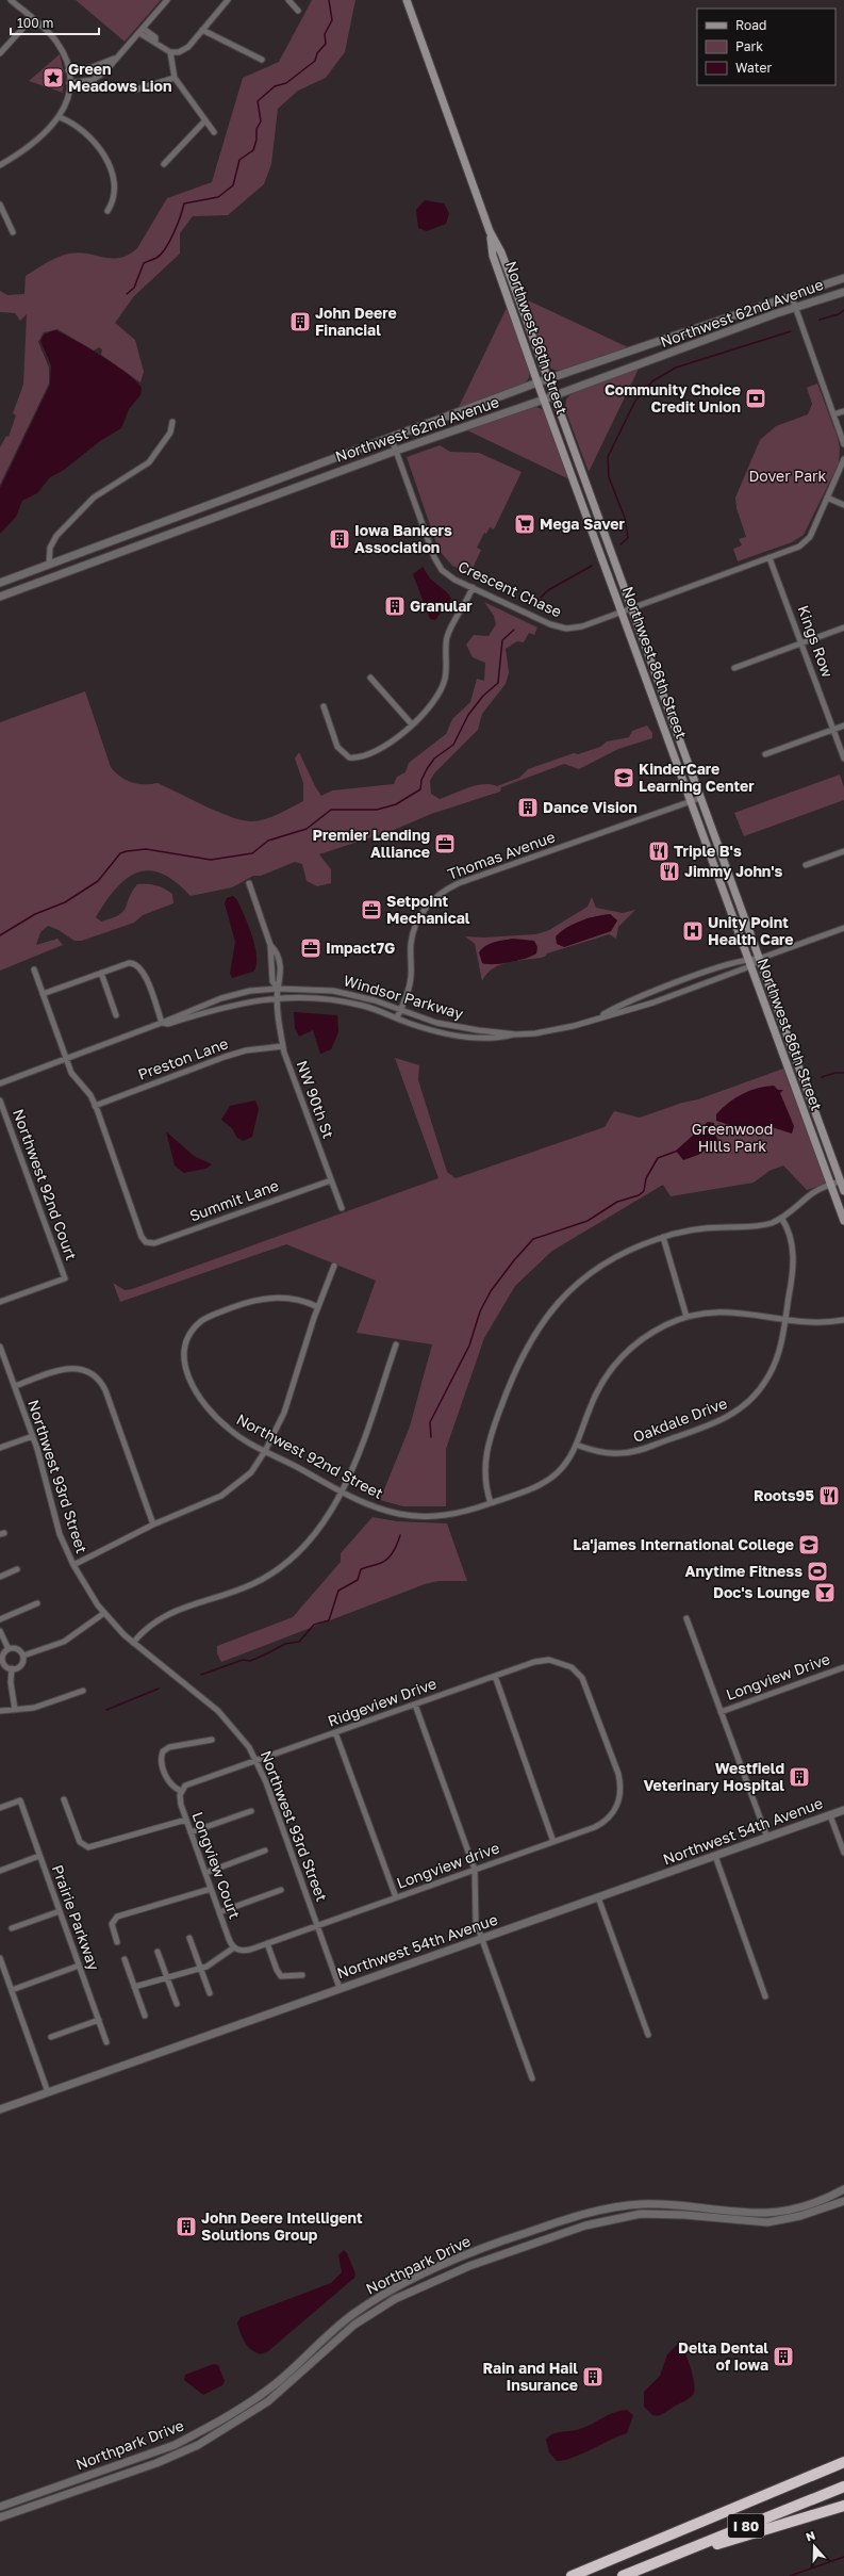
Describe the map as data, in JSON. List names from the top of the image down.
{
  "streets": {
    "highway": ["I 80"],
    "main road": ["Northwest 86th Street"],
    "street": [
      "Northwest 62nd Avenue",
      "Crescent Chase",
      "Kings Row",
      "Thomas Avenue",
      "Windsor Parkway",
      "Preston Lane",
      "NW 90th St",
      "Northwest 92nd Court",
      "Summit Lane",
      "Oakdale Drive",
      "Northwest 92nd Street",
      "Northwest 93rd Street",
      "Longview Drive",
      "Ridgeview Drive",
      "Northwest 54th Avenue",
      "Longview Court",
      "Longview drive",
      "Prairie Parkway",
      "Northpark Drive"
    ]
  },
  "crossings": [
    ["Northwest 62nd Avenue", "Northwest 86th Street"],
    ["Northwest 62nd Avenue", "Crescent Chase"],
    ["Northwest 86th Street", "Crescent Chase"],
    ["Northwest 86th Street", "Thomas Avenue"],
    ["Northwest 86th Street", "Windsor Parkway"],
    ["Crescent Chase", "Kings Row"],
    ["Thomas Avenue", "Windsor Parkway"],
    ["Windsor Parkway", "NW 90th St"],
    ["Preston Lane", "NW 90th St"],
    ["Preston Lane", "Summit Lane"],
    ["NW 90th St", "Summit Lane"],
    ["Oakdale Drive", "Northwest 92nd Street"],
    ["Northwest 93rd Street", "Ridgeview Drive"],
    ["Northwest 93rd Street", "Northwest 54th Avenue"],
    ["Northwest 93rd Street", "Longview drive"],
    ["Ridgeview Drive", "Longview Court"],
    ["Ridgeview Drive", "Longview drive"],
    ["Longview Court", "Longview drive"]
  ],
  "parks": ["Dover Park", "Greenwood Hills Park"],
  "places": {
    "place": ["Green Meadows Lion"],
    "building": [
      "John Deere Financial",
      "Iowa Bankers Association",
      "Granular",
      "Dance Vision",
      "Westfield Veterinary Hospital",
      "John Deere Intelligent Solutions Group",
      "Delta Dental of Iowa",
      "Rain and Hail Insurance"
    ],
    "bank": ["Community Choice Credit Union"],
    "supermarket": ["Mega Saver"],
    "school or university": ["KinderCare Learning Center", "La'james International College"],
    "office": ["Premier Lending Alliance", "Setpoint Mechanical", "Impact7G"],
    "restaurant": ["Triple B's", "Jimmy John's", "Roots95"],
    "hospital": ["Unity Point Health Care"],
    "sports": ["Anytime Fitness"],
    "bar": ["Doc's Lounge"]
  },
  "legend": ["Road", "Park", "Water"],
  "scale_bar": "100 m",
  "north": "top"
}
